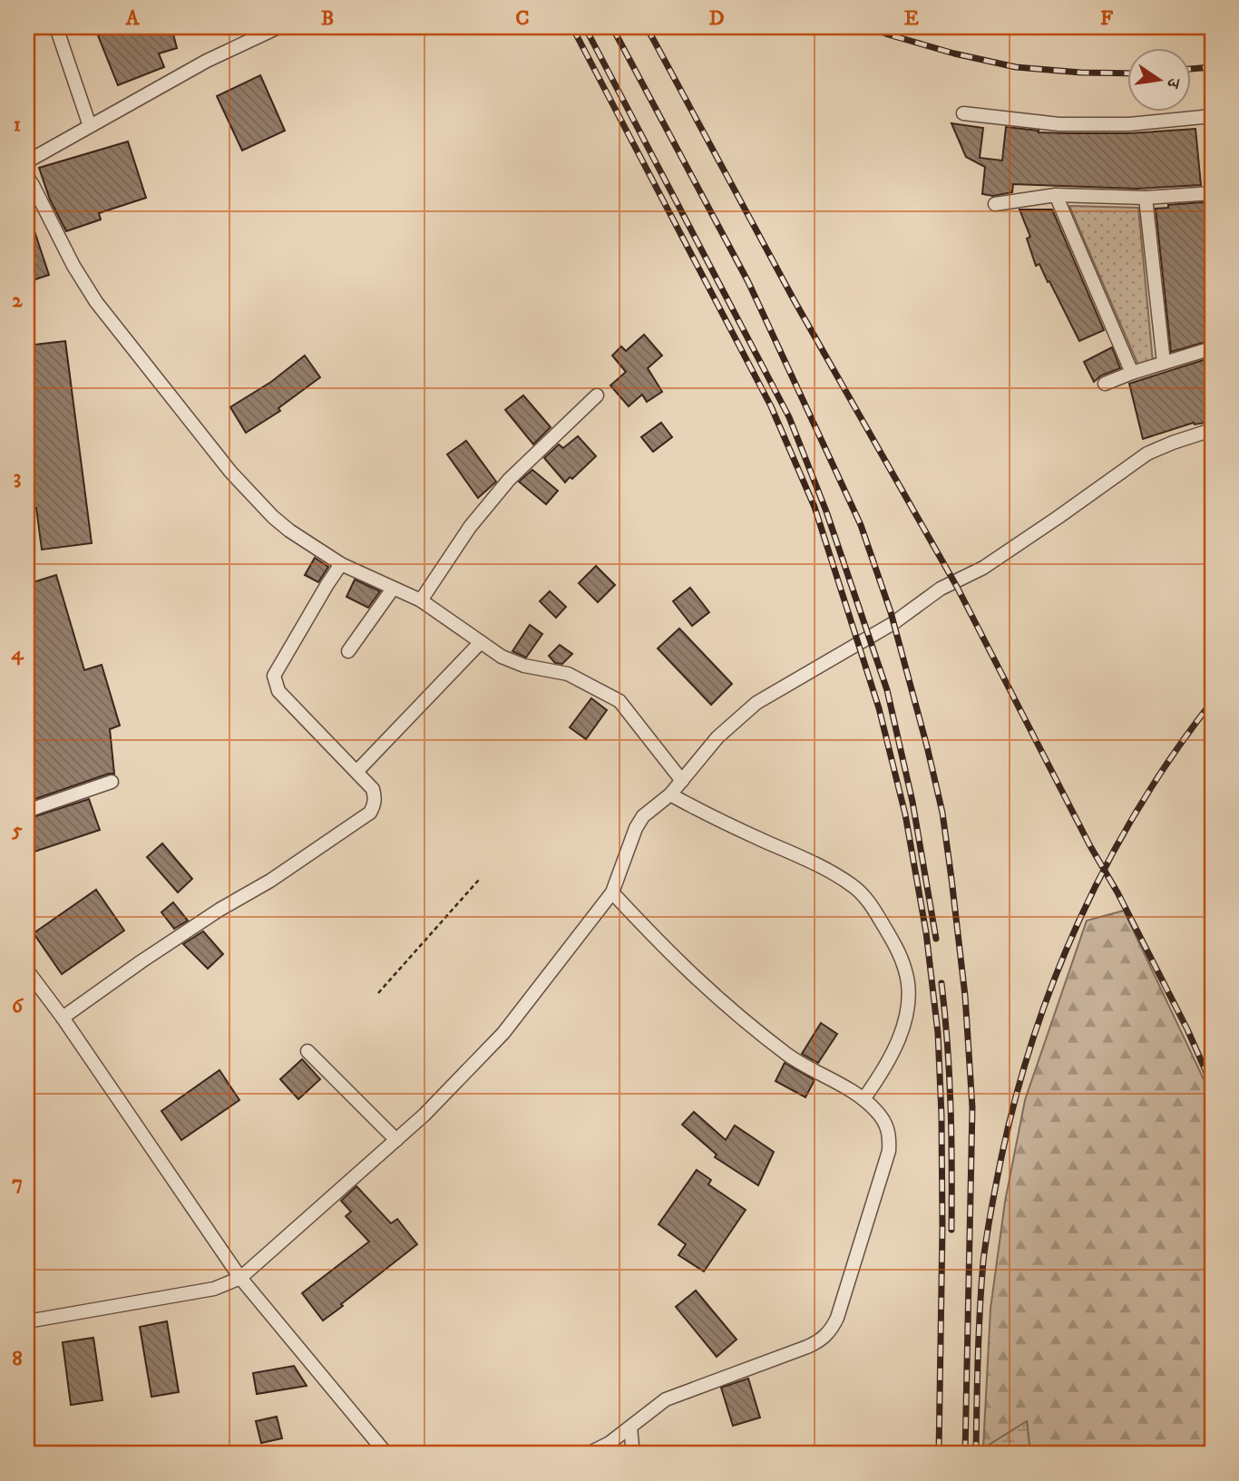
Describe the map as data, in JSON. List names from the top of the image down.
{
  "north": "right",
  "grid": {
    "columns": [
      "A",
      "B",
      "C",
      "D",
      "E",
      "F"
    ],
    "rows": [
      "1",
      "2",
      "3",
      "4",
      "5",
      "6",
      "7",
      "8"
    ]
  }
}
